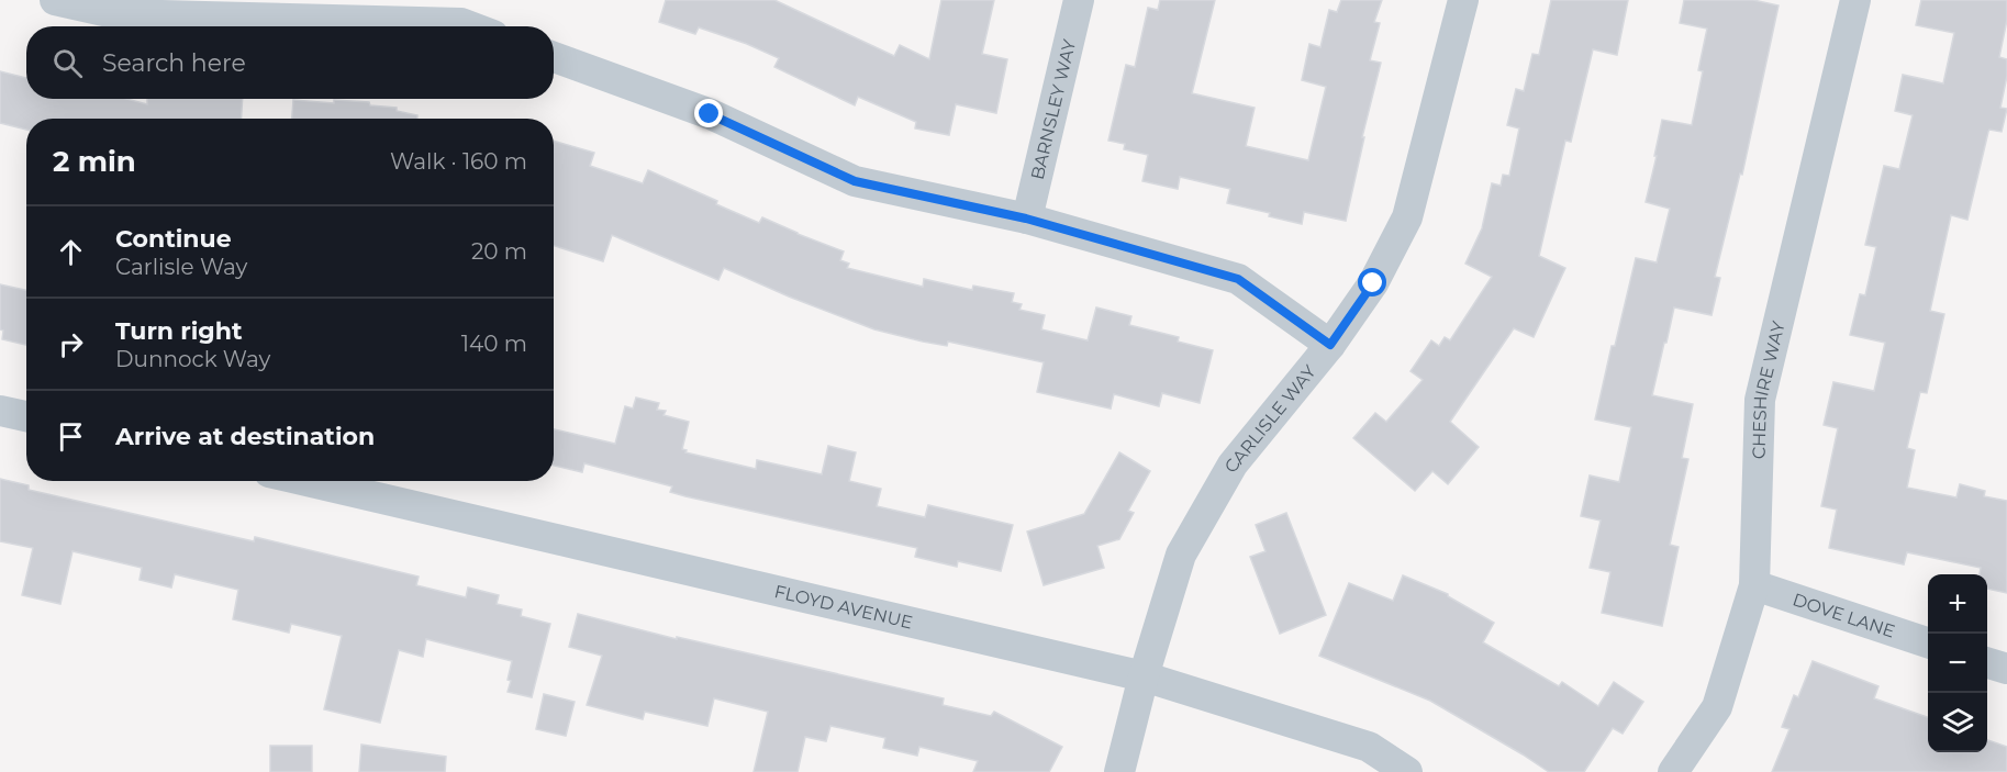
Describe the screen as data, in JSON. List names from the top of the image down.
{
  "streets": {
    "street": [
      "BARNSLEY WAY",
      "CHESHIRE WAY",
      "CARLISLE WAY",
      "FLOYD AVENUE",
      "DOVE LANE"
    ]
  },
  "crossings": [
    ["CHESHIRE WAY", "DOVE LANE"],
    ["CARLISLE WAY", "FLOYD AVENUE"]
  ],
  "page": {
    "search": "Search here",
    "heading": ["2 min", "Walk · 160 m"],
    "list": [
      ["Continue", "Carlisle Way", "20 m"],
      ["Turn right", "Dunnock Way", "140 m"],
      "Arrive at destination"
    ],
    "map_buttons": ["+", "−"]
  }
}
